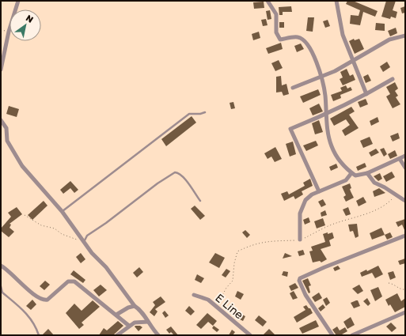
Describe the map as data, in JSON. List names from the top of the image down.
{
  "streets": {
    "street": ["E Line"]
  },
  "north": "top right"
}
